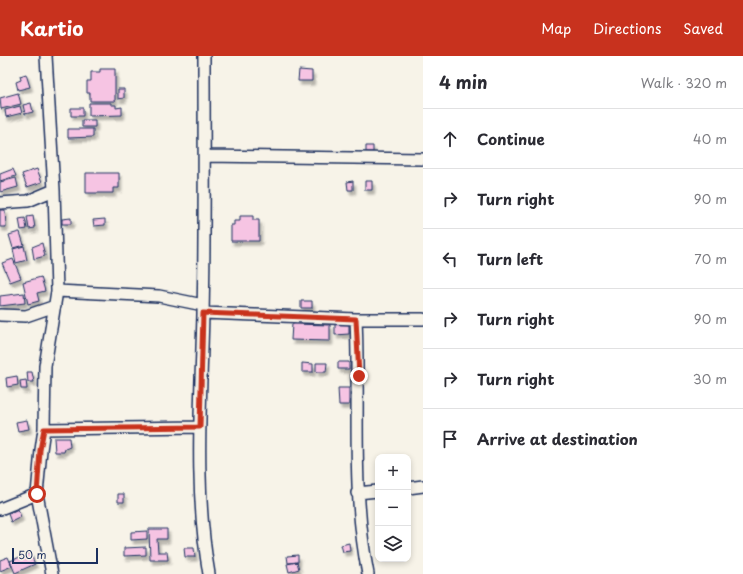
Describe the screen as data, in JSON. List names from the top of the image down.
{
  "scale_bar": "50 m",
  "page": {
    "header": "Kartio",
    "nav": ["Map", "Directions", "Saved"],
    "heading": ["4 min", "Walk · 320 m"],
    "list": [
      ["Continue", "40 m"],
      ["Turn right", "90 m"],
      ["Turn left", "70 m"],
      ["Turn right", "90 m"],
      ["Turn right", "30 m"],
      "Arrive at destination"
    ],
    "map_buttons": ["+", "−"],
    "scale": "50 m"
  }
}
